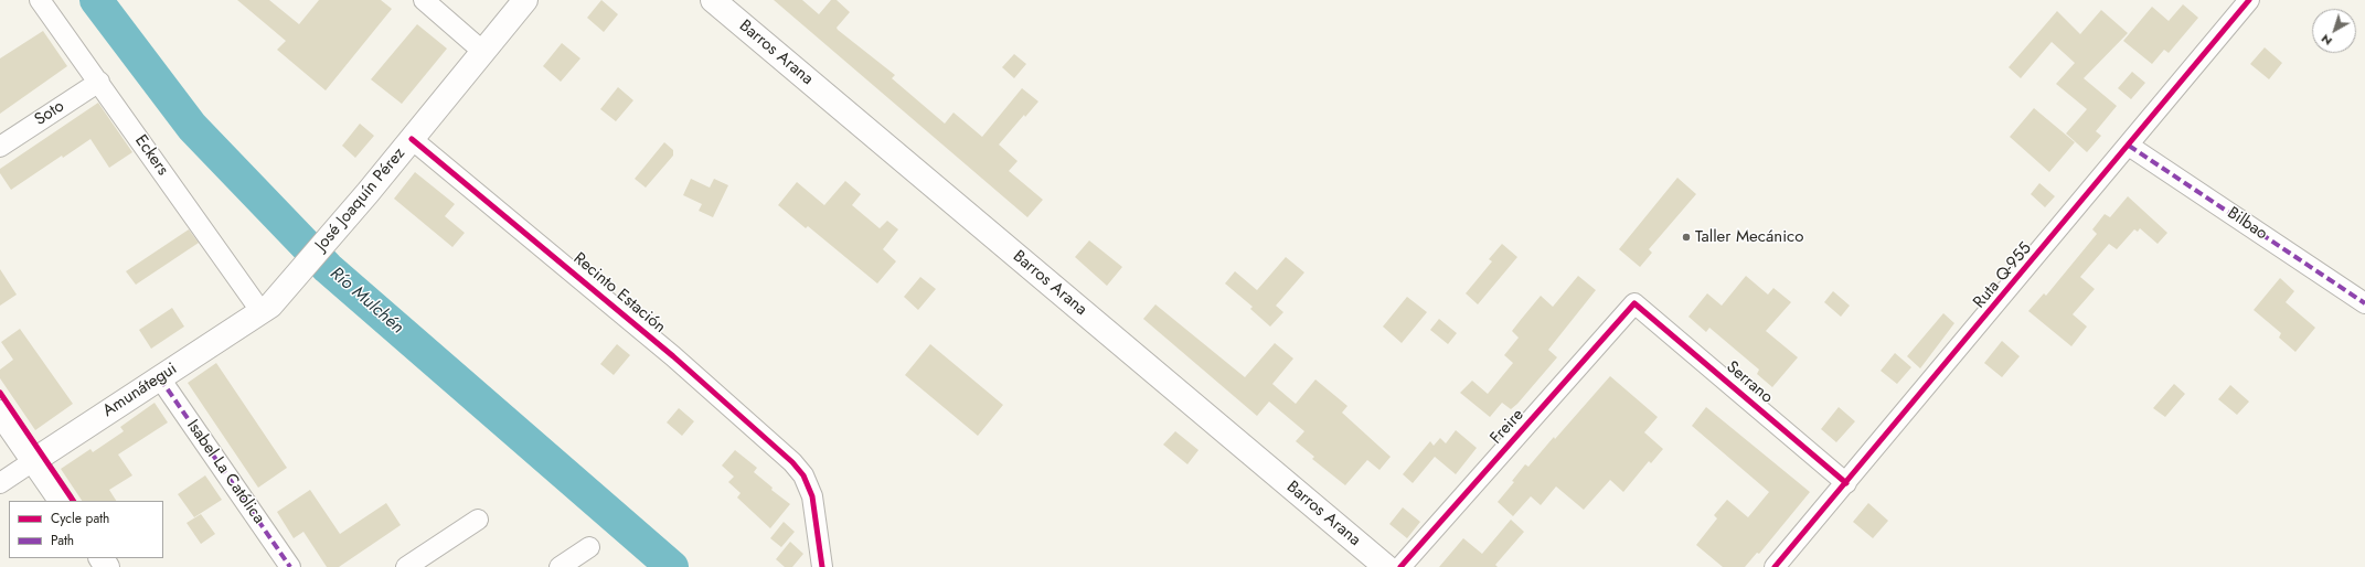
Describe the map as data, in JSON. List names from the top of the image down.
{
  "streets": {
    "main road": ["Barros Arana", "José Joaquín Pérez", "Amunátegui"],
    "street": [
      "Soto",
      "Eckers",
      "Bilbao",
      "Ruta Q-955",
      "Recinto Estación",
      "Serrano",
      "Freire",
      "Isabel La Católica"
    ]
  },
  "crossings": [
    ["Soto", "Eckers"],
    ["Eckers", "José Joaquín Pérez"],
    ["Eckers", "Amunátegui"],
    ["José Joaquín Pérez", "Recinto Estación"],
    ["José Joaquín Pérez", "Amunátegui"],
    ["Bilbao", "Ruta Q-955"],
    ["Ruta Q-955", "Serrano"],
    ["Serrano", "Freire"],
    ["Amunátegui", "Isabel La Católica"]
  ],
  "water": ["Río Mulchén"],
  "places": ["Taller Mecánico"],
  "legend": ["Cycle path", "Path"],
  "north": "bottom left"
}
